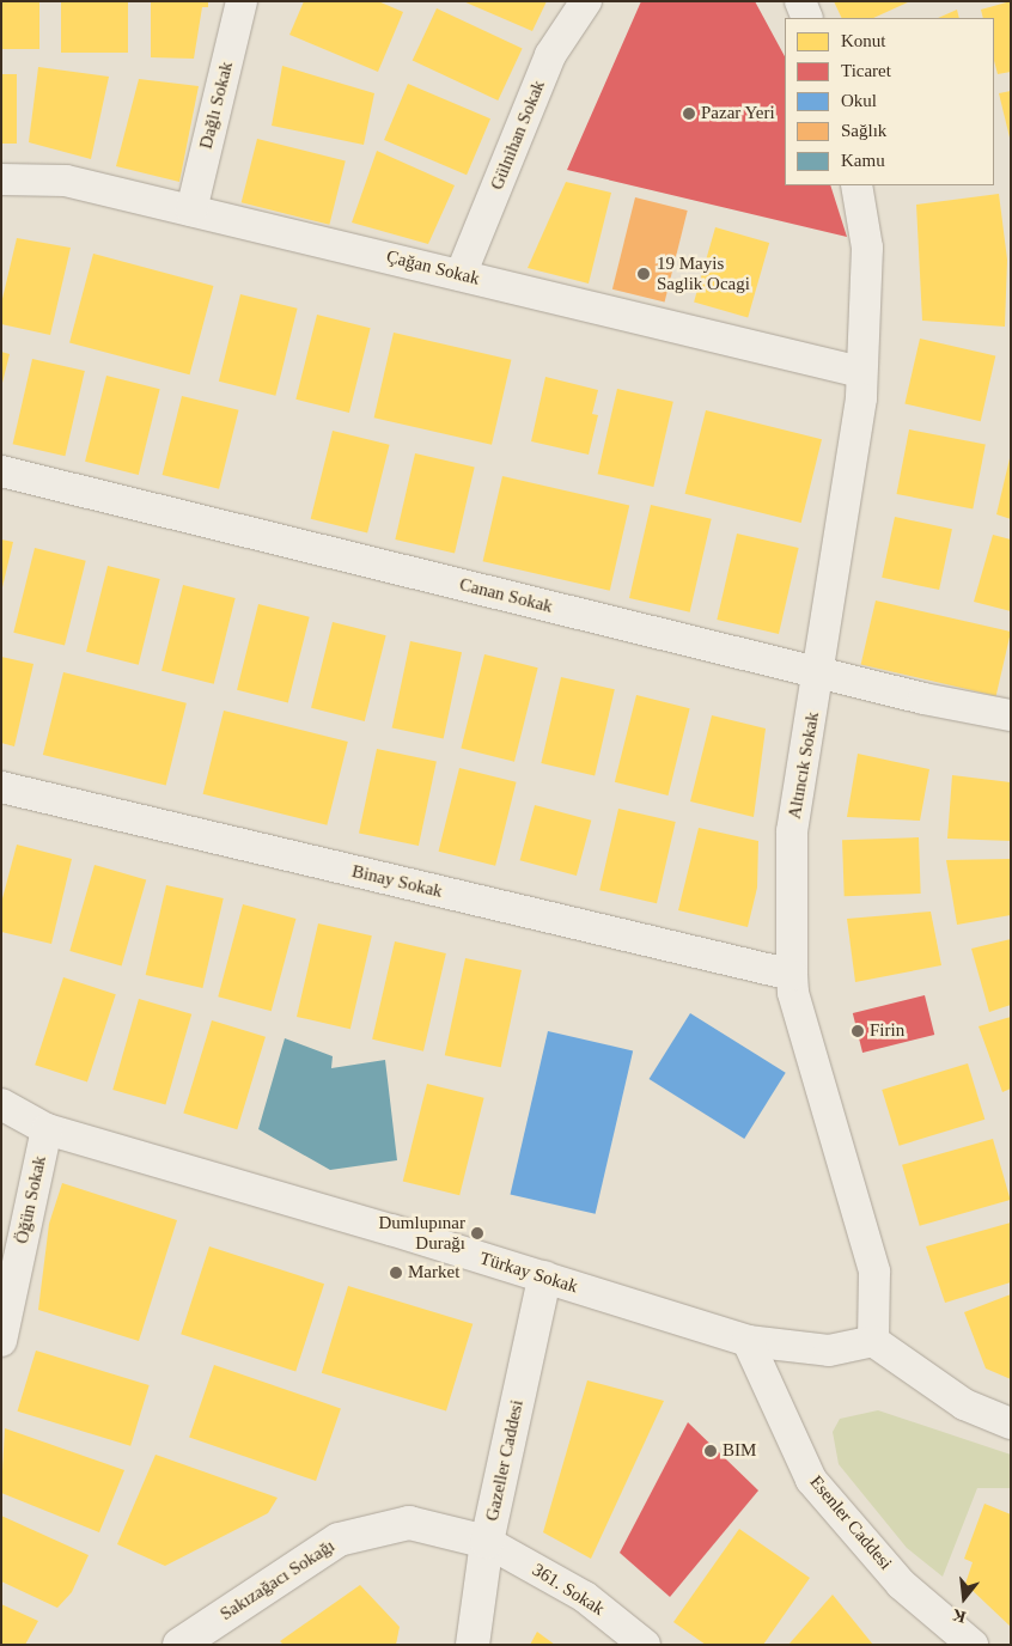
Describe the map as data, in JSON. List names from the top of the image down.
{
  "streets": {
    "street": [
      "Dağlı Sokak",
      "Gülnihan Sokak",
      "Çağan Sokak",
      "Canan Sokak",
      "Altıncık Sokak",
      "Binay Sokak",
      "Öğün Sokak",
      "Türkay Sokak",
      "Gazeller Caddesi",
      "Esenler Caddesi",
      "Sakızağacı Sokağı",
      "361. Sokak"
    ]
  },
  "crossings": [
    ["Dağlı Sokak", "Çağan Sokak"],
    ["Gülnihan Sokak", "Çağan Sokak"],
    ["Çağan Sokak", "Altıncık Sokak"],
    ["Canan Sokak", "Altıncık Sokak"],
    ["Altıncık Sokak", "Binay Sokak"],
    ["Altıncık Sokak", "Türkay Sokak"],
    ["Öğün Sokak", "Türkay Sokak"],
    ["Türkay Sokak", "Gazeller Caddesi"],
    ["Türkay Sokak", "Esenler Caddesi"],
    ["Gazeller Caddesi", "Sakızağacı Sokağı"],
    ["Gazeller Caddesi", "361. Sokak"],
    ["Sakızağacı Sokağı", "361. Sokak"]
  ],
  "places": [
    "Pazar Yeri",
    "19 Mayis Saglik Ocagi",
    "Firin",
    "Dumlupınar Durağı",
    "Market",
    "BIM"
  ],
  "legend": [
    "Konut",
    "Ticaret",
    "Okul",
    "Sağlık",
    "Kamu"
  ],
  "north": "bottom"
}
